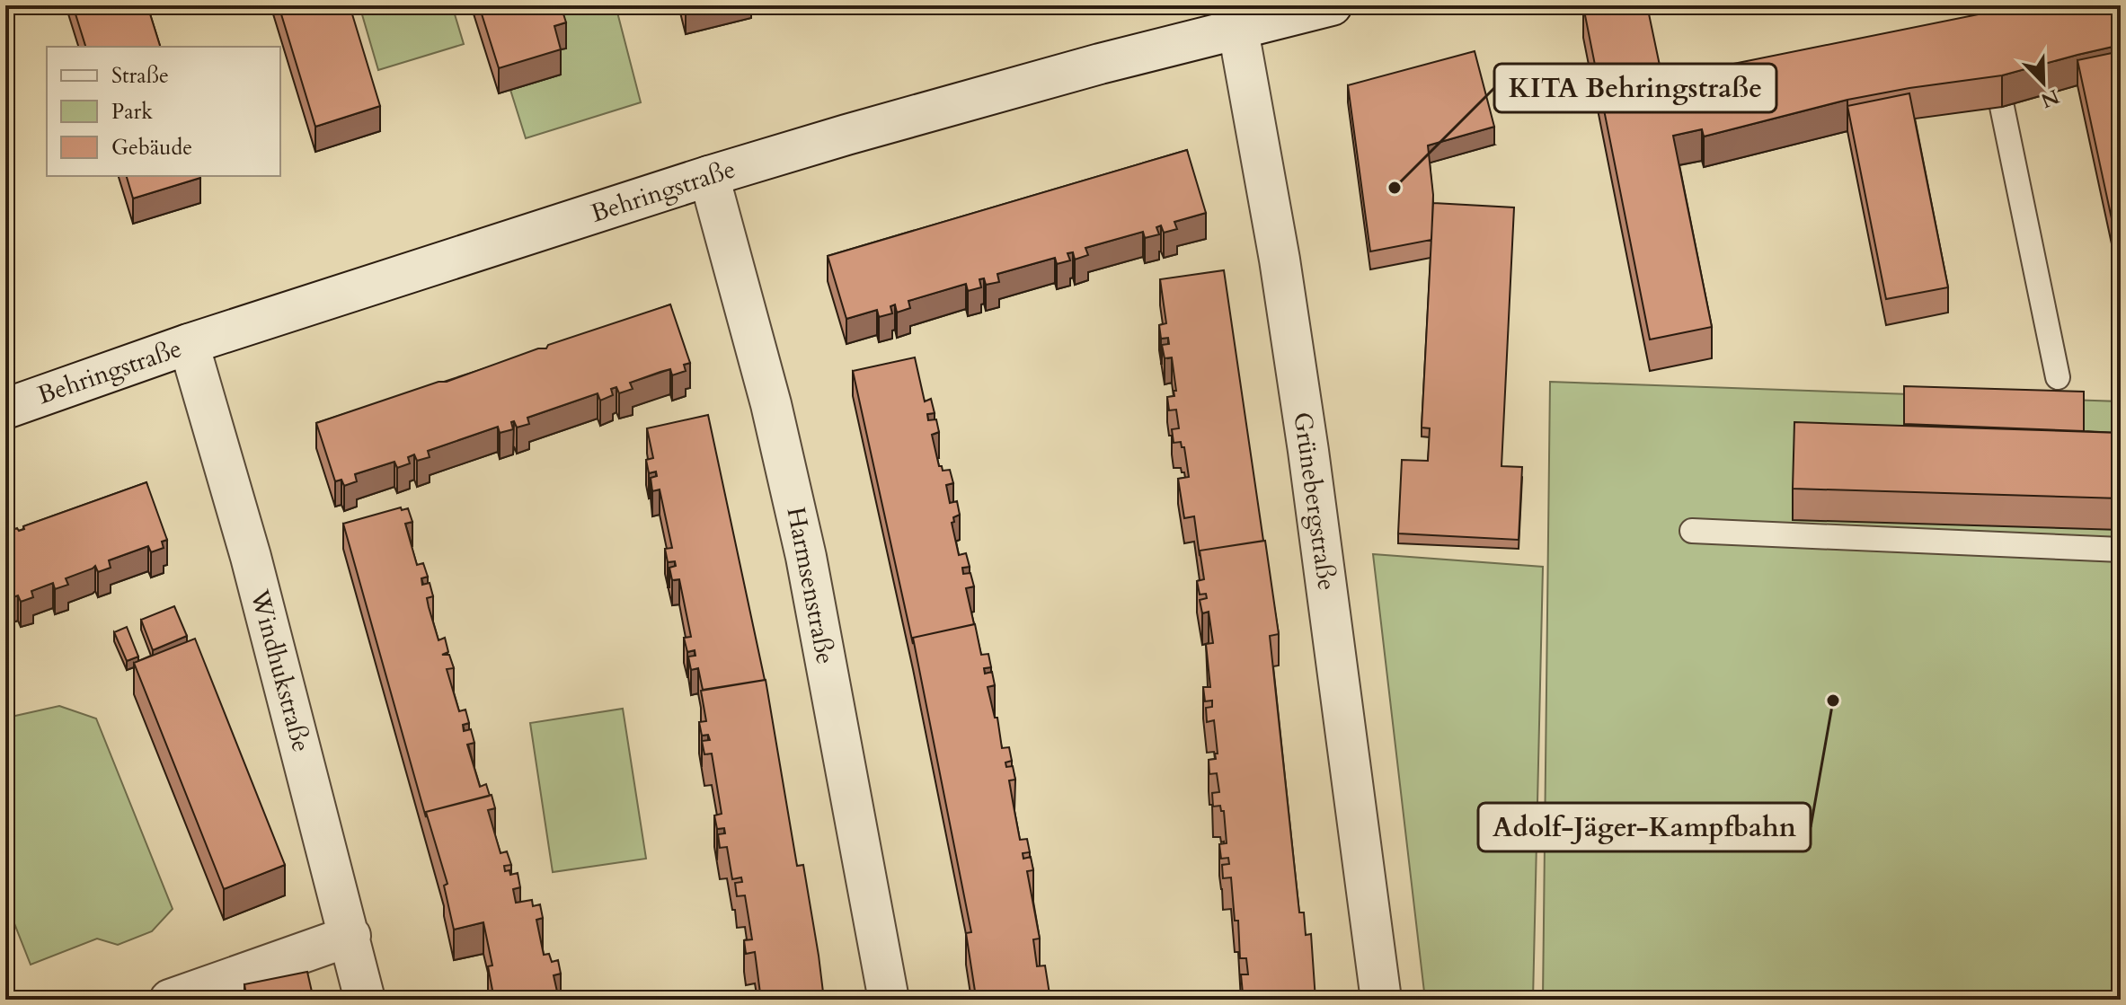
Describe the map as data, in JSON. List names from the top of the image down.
{
  "streets": {
    "street": [
      "Behringstraße",
      "Grünebergstraße",
      "Harmsenstraße",
      "Windhukstraße"
    ]
  },
  "crossings": [
    ["Behringstraße", "Grünebergstraße"],
    ["Behringstraße", "Harmsenstraße"],
    ["Behringstraße", "Windhukstraße"]
  ],
  "places": ["KITA Behringstraße", "Adolf-Jäger-Kampfbahn"],
  "legend": ["Straße", "Park", "Gebäude"],
  "north": "bottom right"
}
